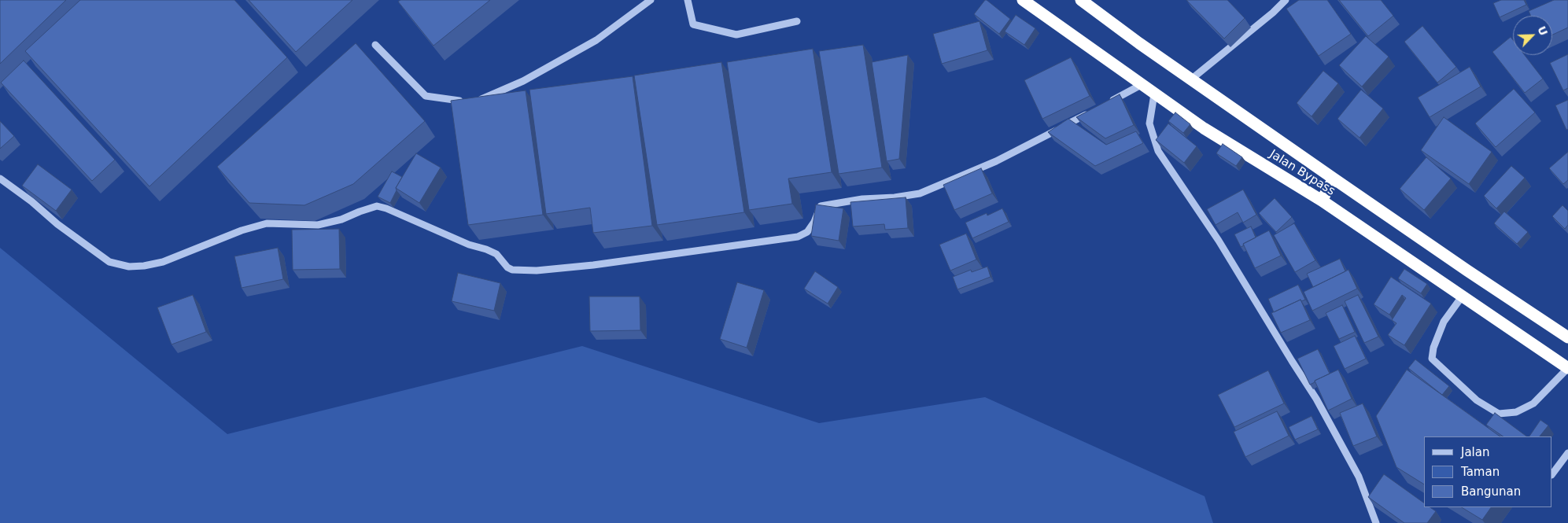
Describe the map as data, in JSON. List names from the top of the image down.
{
  "streets": {
    "highway": ["Jalan Bypass"]
  },
  "legend": ["Jalan", "Taman", "Bangunan"],
  "north": "top right"
}
